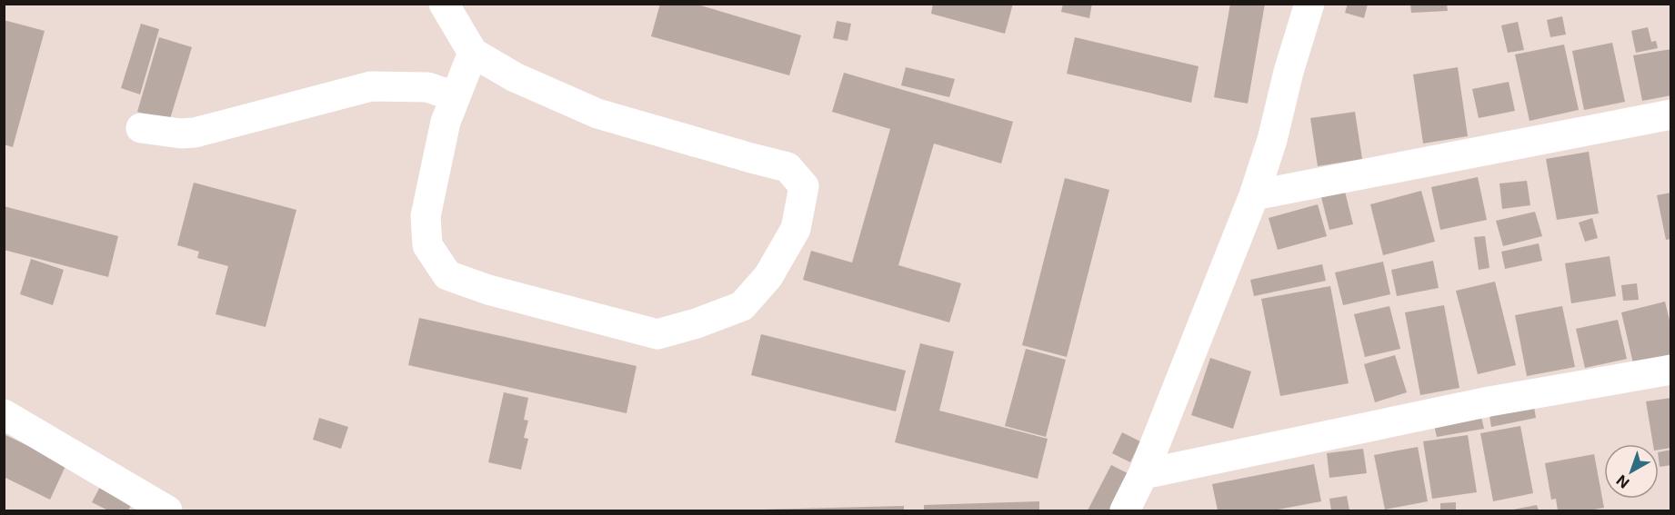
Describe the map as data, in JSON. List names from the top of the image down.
{
  "north": "bottom left"
}
